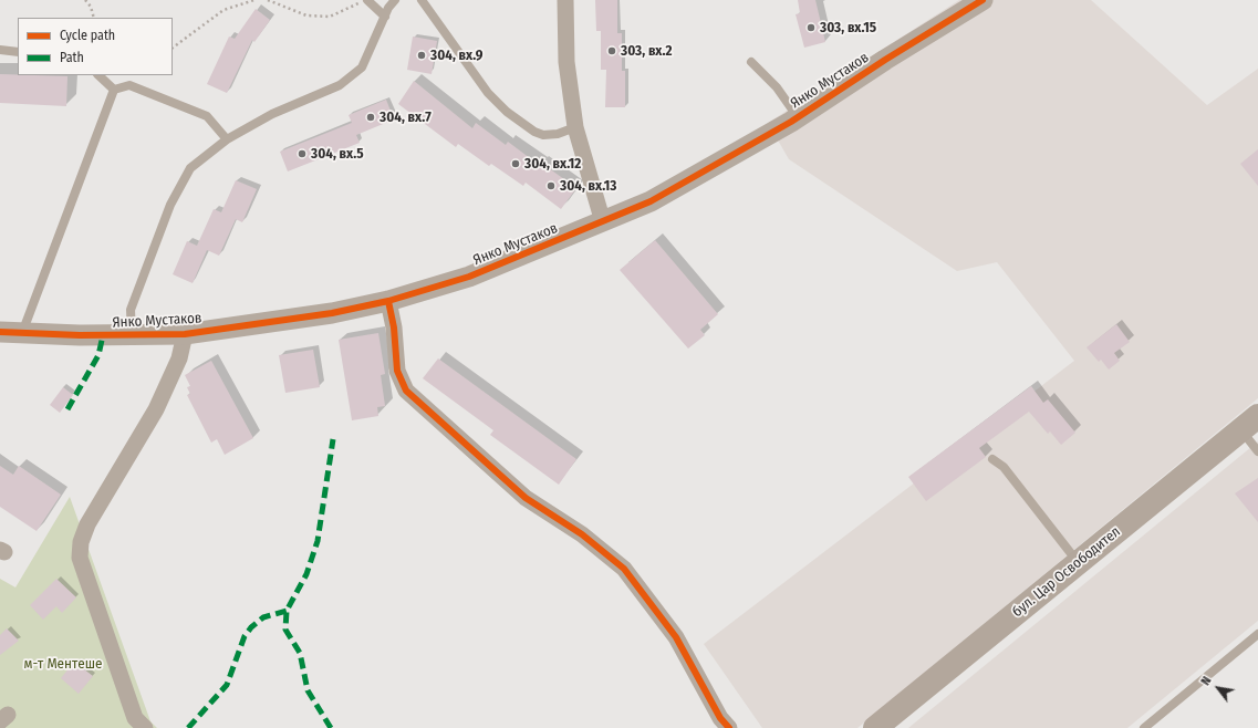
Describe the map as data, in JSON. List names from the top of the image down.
{
  "streets": {
    "main road": ["бул. Цар Освободител"],
    "street": ["Янко Мустаков"]
  },
  "parks": ["м-т Ментeше"],
  "places": [
    "303, вх.15",
    "303, вх.2",
    "304, вх.9",
    "304, вх.7",
    "304, вх.5",
    "304, вх.12",
    "304, вх.13"
  ],
  "legend": ["Cycle path", "Path"],
  "north": "top left"
}
